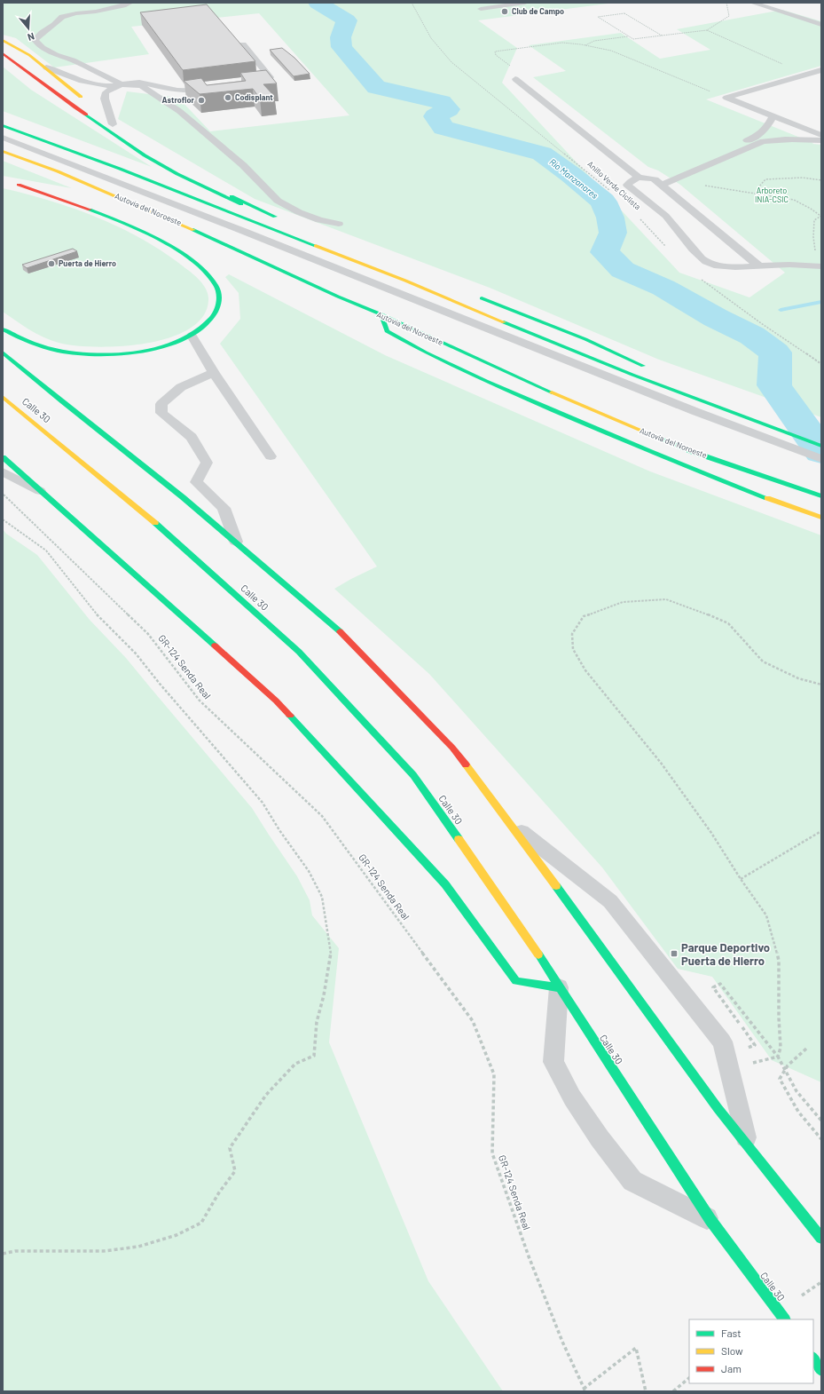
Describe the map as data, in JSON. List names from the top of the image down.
{
  "streets": {
    "highway": ["Autovía del Noroeste", "Calle 30"],
    "path": ["Anillo Verde Ciclista", "GR-124 Senda Real"]
  },
  "water": ["Río Manzanares"],
  "parks": ["Arboreto INIA-CSIC"],
  "places": {
    "other": [
      "Club de Campo",
      "Codisplant",
      "Astroflor",
      "Puerta de Hierro"
    ],
    "transit": ["Parque Deportivo Puerta de Hierro"]
  },
  "legend": ["Fast", "Slow", "Jam"],
  "north": "bottom"
}
